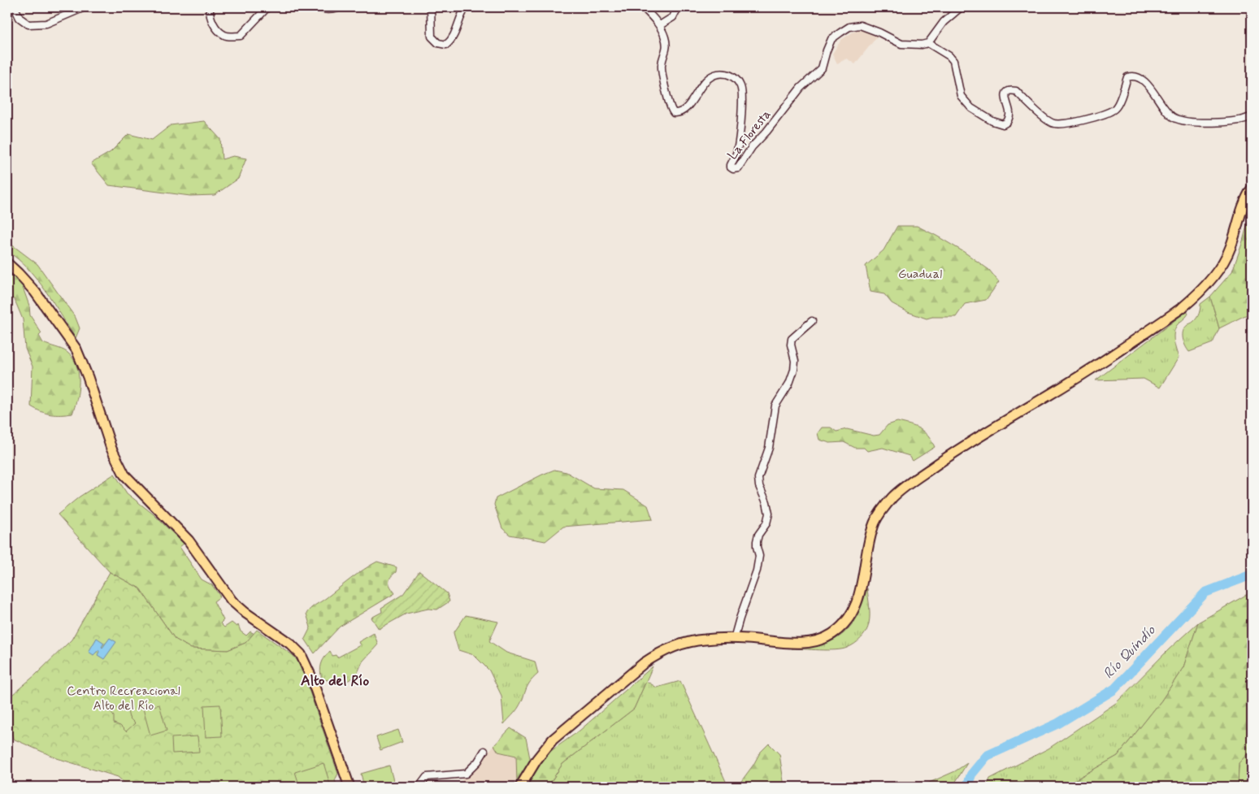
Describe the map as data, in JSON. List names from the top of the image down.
{
  "streets": {
    "street": ["La Floresta"]
  },
  "districts": ["Alto del Río"],
  "water": ["Río Quindío"],
  "parks": ["Guadual", "Centro Recreacional Alto del Río"]
}
